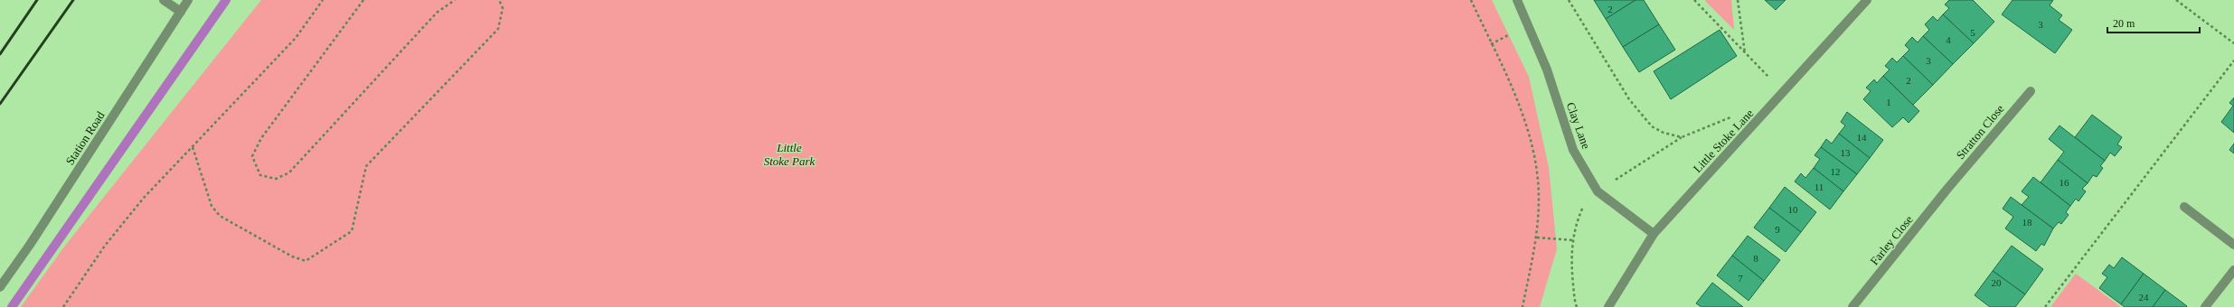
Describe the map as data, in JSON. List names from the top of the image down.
{
  "streets": {
    "street": [
      "Clay Lane",
      "Stratton Close",
      "Station Road",
      "Little Stoke Lane",
      "Farley Close"
    ]
  },
  "crossings": [
    ["Clay Lane", "Little Stoke Lane"],
    ["Stratton Close", "Farley Close"]
  ],
  "parks": ["Little Stoke Park"],
  "house_numbers": [
    "2",
    "3",
    "5",
    "4",
    "3",
    "2",
    "1",
    "14",
    "13",
    "12",
    "16",
    "11",
    "10",
    "18",
    "9",
    "8",
    "7",
    "20",
    "24"
  ],
  "scale_bar": "20 m"
}
